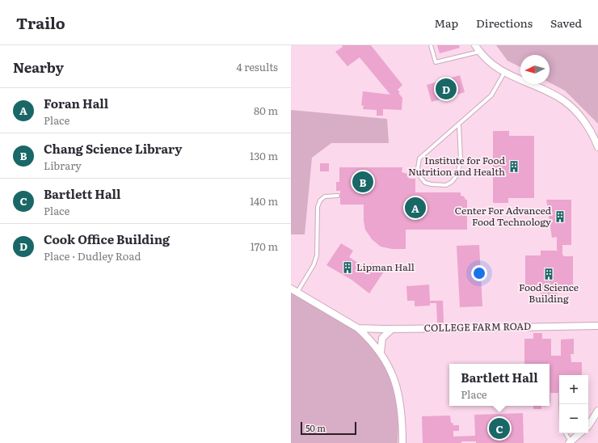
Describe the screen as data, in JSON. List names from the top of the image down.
{
  "streets": {
    "street": ["COLLEGE FARM ROAD"]
  },
  "places": {
    "building": [
      "Institute for Food Nutrition and Health",
      "Center For Advanced Food Technology",
      "Lipman Hall",
      "Food Science Building"
    ]
  },
  "scale_bar": "50 m",
  "north": "left",
  "page": {
    "header": "Trailo",
    "nav": ["Map", "Directions", "Saved"],
    "heading": ["Nearby", "4 results"],
    "pins": [
      "D",
      "B",
      "A",
      "C"
    ],
    "list": [
      {
        "mark": "A",
        "name": "Foran Hall",
        "note": "Place",
        "value": "80 m"
      },
      {
        "mark": "B",
        "name": "Chang Science Library",
        "note": "Library",
        "value": "130 m"
      },
      {
        "mark": "C",
        "name": "Bartlett Hall",
        "note": "Place",
        "value": "140 m"
      },
      {
        "mark": "D",
        "name": "Cook Office Building",
        "note": "Place · Dudley Road",
        "value": "170 m"
      }
    ],
    "popup": ["Bartlett Hall", "Place"],
    "map_buttons": ["+", "−"],
    "scale": "50 m"
  }
}
